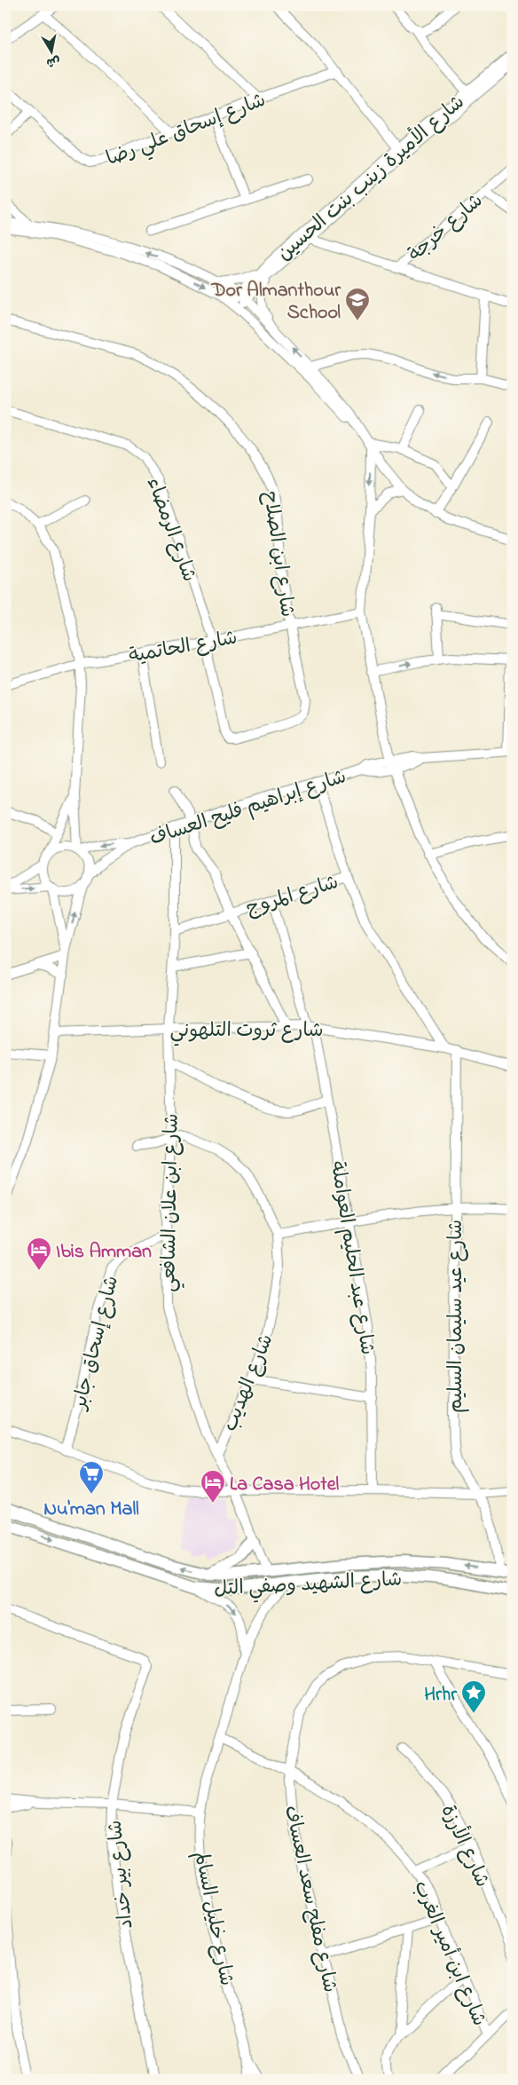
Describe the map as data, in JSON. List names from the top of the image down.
{
  "streets": {
    "main road": ["شارع الشهيد وصفي التل"],
    "street": [
      "شارع إسحاق علي رضا",
      "شارع الأميرة زينب بنت الحسين",
      "شارع خرجة",
      "شارع الرمضاء",
      "شارع ابن الصلاح",
      "شارع الحاتمية",
      "شارع إبراهيم فليح العساف",
      "شارع المروج",
      "شارع ثروت التلهوني",
      "شارع ابن علان الشافعي",
      "شارع عبد الحليم العواملة",
      "شارع عيد سليمان السليم",
      "شارع إسحاق جابر",
      "شارع الهديب",
      "شارع الأرزة",
      "شارع بير خداد",
      "شارع مفلح سعد العساف",
      "شارع خليل السالم",
      "شارع ابن أمير الغرب"
    ]
  },
  "crossings": [
    ["شارع الرمضاء", "شارع ابن الصلاح"],
    ["شارع الرمضاء", "شارع الحاتمية"],
    ["شارع ابن الصلاح", "شارع الحاتمية"],
    ["شارع إبراهيم فليح العساف", "شارع ابن علان الشافعي"],
    ["شارع المروج", "شارع ثروت التلهوني"],
    ["شارع المروج", "شارع ابن علان الشافعي"],
    ["شارع المروج", "شارع عبد الحليم العواملة"],
    ["شارع ثروت التلهوني", "شارع ابن علان الشافعي"],
    ["شارع ثروت التلهوني", "شارع عبد الحليم العواملة"],
    ["شارع ثروت التلهوني", "شارع عيد سليمان السليم"],
    ["شارع ابن علان الشافعي", "شارع إسحاق جابر"],
    ["شارع ابن علان الشافعي", "شارع الهديب"],
    ["شارع ابن علان الشافعي", "شارع الشهيد وصفي التل"],
    ["شارع عيد سليمان السليم", "شارع الشهيد وصفي التل"],
    ["شارع الشهيد وصفي التل", "شارع خليل السالم"],
    ["شارع مفلح سعد العساف", "شارع ابن أمير الغرب"],
    ["شارع خليل السالم", "شارع ابن أمير الغرب"]
  ],
  "places": {
    "school or university": ["Dor Almanthour School"],
    "hotel": ["Ibis Amman", "La Casa Hotel"],
    "supermarket": ["Nu'man Mall"],
    "place": ["Hrhr"]
  },
  "north": "bottom"
}
